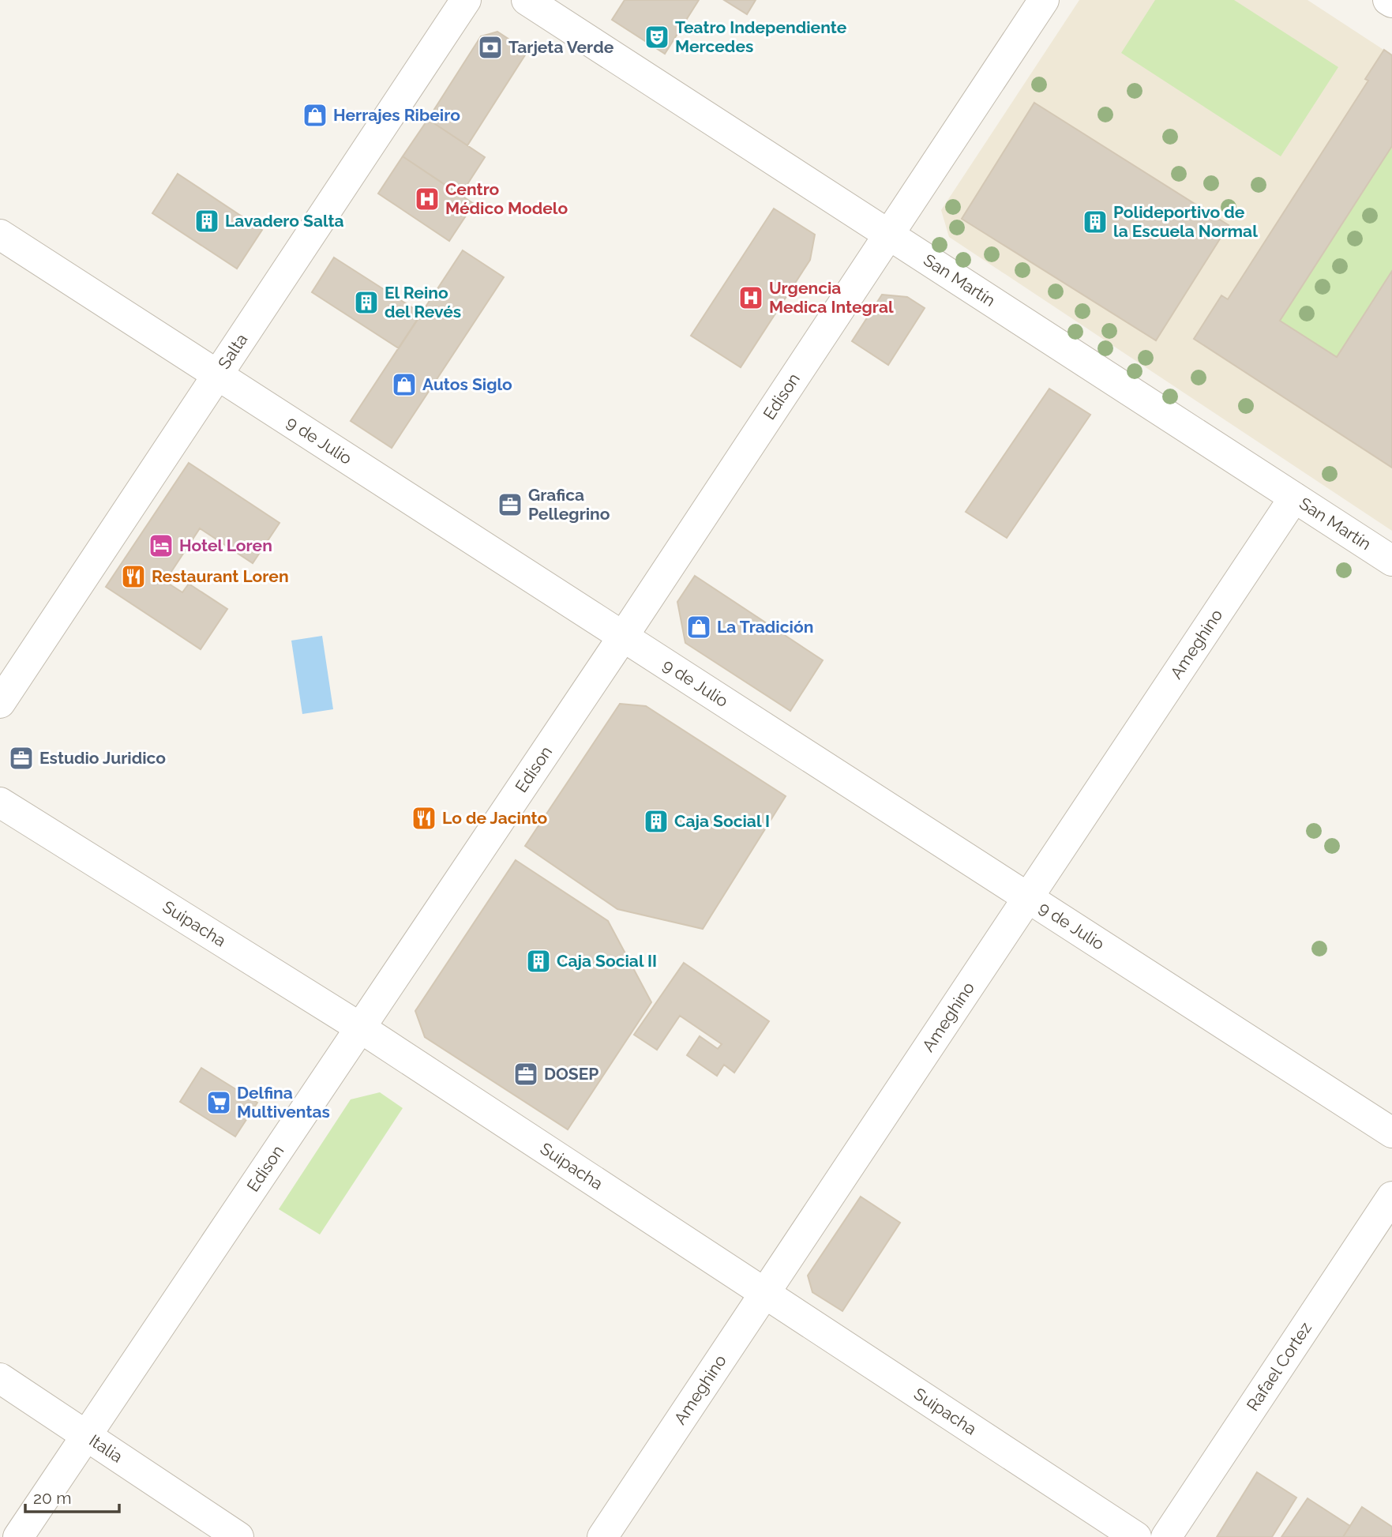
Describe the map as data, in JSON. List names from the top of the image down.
{
  "streets": {
    "street": [
      "San Martín",
      "Salta",
      "Edison",
      "9 de Julio",
      "Ameghino",
      "Suipacha",
      "Rafael Cortez",
      "Italia"
    ]
  },
  "crossings": [
    ["San Martín", "Edison"],
    ["San Martín", "Ameghino"],
    ["Salta", "9 de Julio"],
    ["Edison", "9 de Julio"],
    ["Edison", "Suipacha"],
    ["Edison", "Italia"],
    ["9 de Julio", "Ameghino"],
    ["Ameghino", "Suipacha"]
  ],
  "places": {
    "theatre": ["Teatro Independiente Mercedes"],
    "bank": ["Tarjeta Verde"],
    "shop": ["Herrajes Ribeiro", "Autos Siglo", "La Tradición"],
    "hospital": ["Centro Médico Modelo", "Urgencia Medica Integral"],
    "building": [
      "Lavadero Salta",
      "Polideportivo de la Escuela Normal",
      "El Reino del Revés",
      "Caja Social I",
      "Caja Social II"
    ],
    "office": ["Grafica Pellegrino", "Estudio Juridico", "DOSEP"],
    "hotel": ["Hotel Loren"],
    "restaurant": ["Restaurant Loren", "Lo de Jacinto"],
    "supermarket": ["Delfina Multiventas"]
  },
  "scale_bar": "20 m"
}
